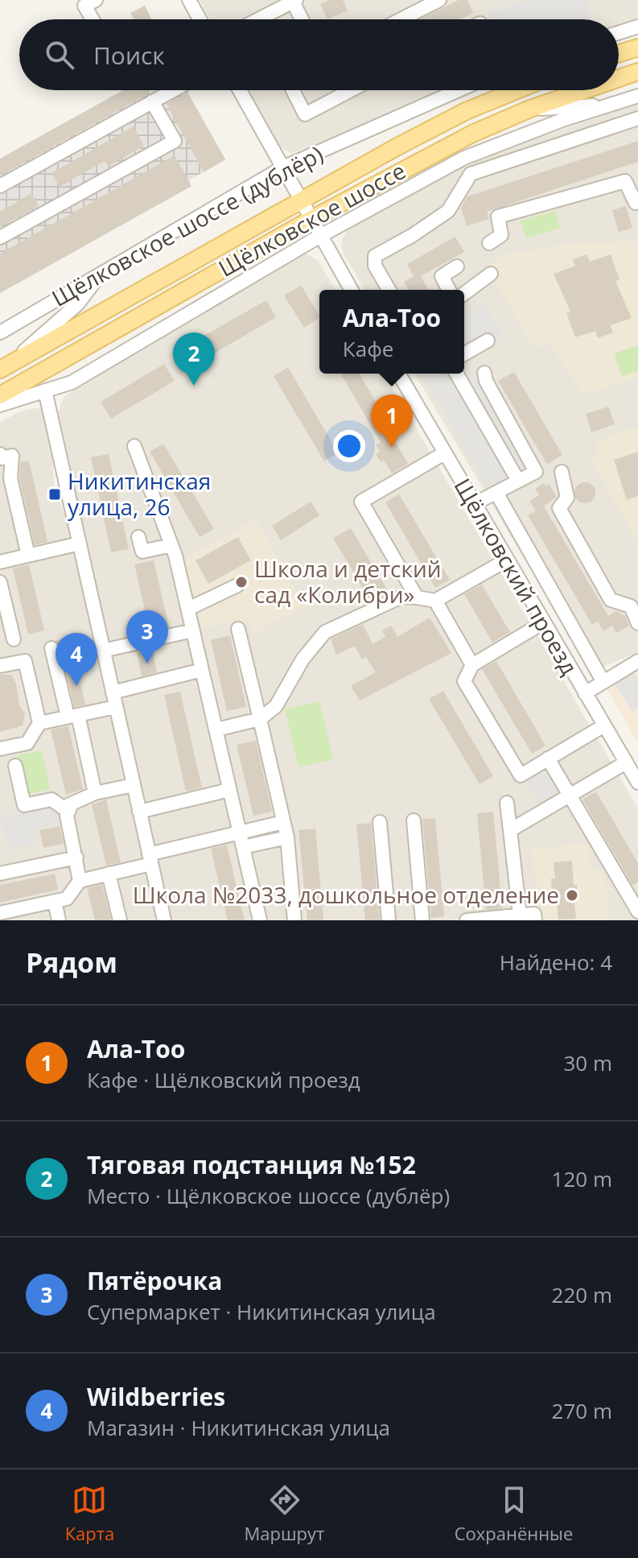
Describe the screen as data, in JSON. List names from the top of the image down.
{
  "streets": {
    "main road": ["Щёлковское шоссе"],
    "street": ["Щёлковское шоссе (дублёр)", "Щёлковский проезд"]
  },
  "places": {
    "transit": ["Никитинская улица, 26"],
    "other": ["Школа и детский сад «Колибри»", "Школа №2033, дошкольное отделение"]
  },
  "page": {
    "search": "Поиск",
    "popup": ["Ала-Тоо", "Кафе"],
    "pins": [
      "2",
      "1",
      "3",
      "4"
    ],
    "heading": ["Рядом", "Найдено: 4"],
    "list": [
      {
        "mark": "1",
        "name": "Ала-Тоо",
        "note": "Кафе · Щёлковский проезд",
        "value": "30 m"
      },
      {
        "mark": "2",
        "name": "Тяговая подстанция №152",
        "note": "Место · Щёлковское шоссе (дублёр)",
        "value": "120 m"
      },
      {
        "mark": "3",
        "name": "Пятёрочка",
        "note": "Супермаркет · Никитинская улица",
        "value": "220 m"
      },
      {
        "mark": "4",
        "name": "Wildberries",
        "note": "Магазин · Никитинская улица",
        "value": "270 m"
      }
    ],
    "nav": ["Карта", "Маршрут", "Сохранённые"]
  }
}
